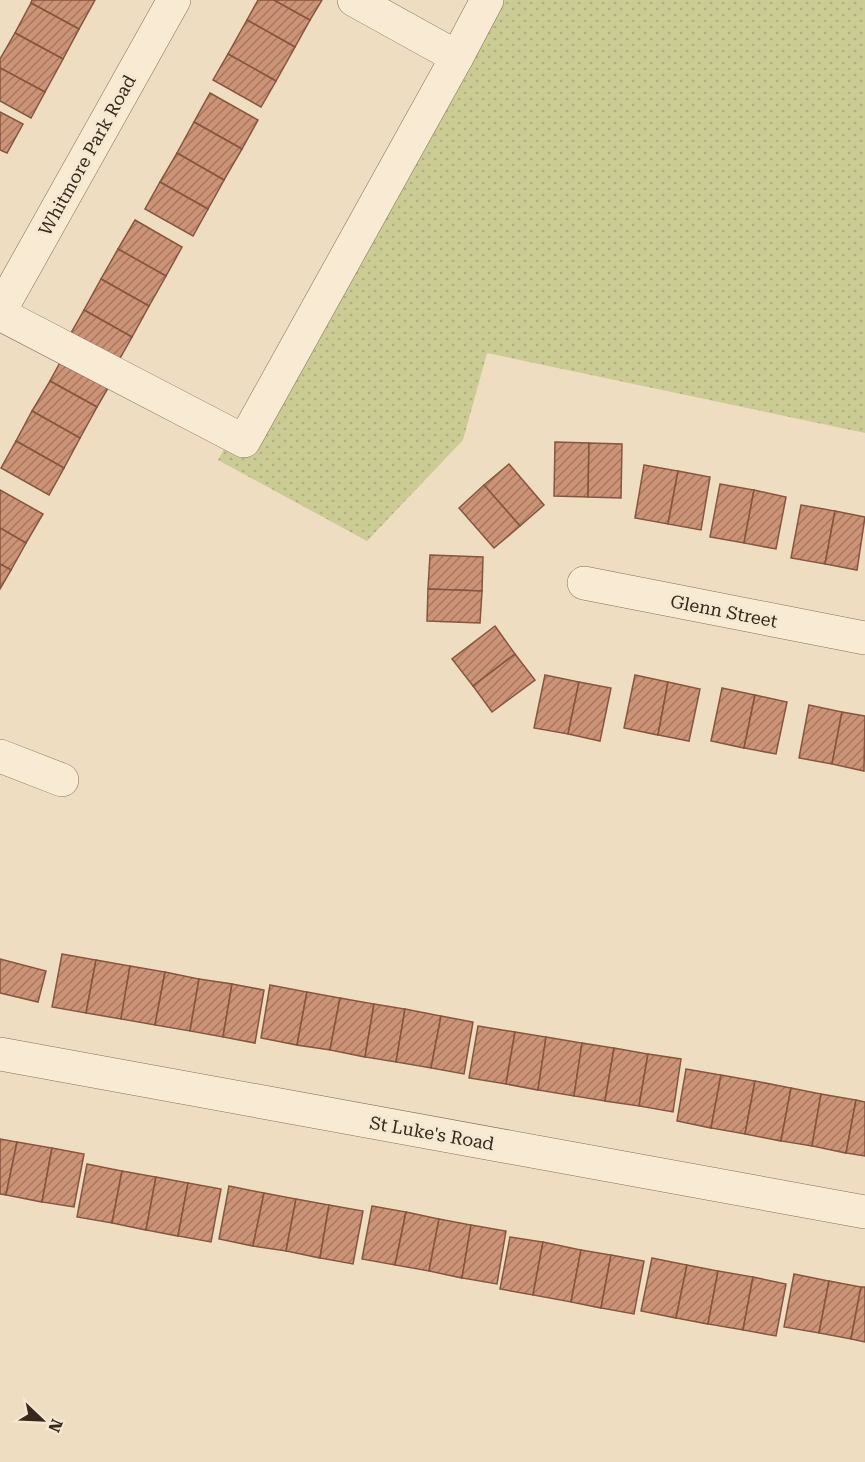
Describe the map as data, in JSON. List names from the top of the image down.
{
  "streets": {
    "street": ["Whitmore Park Road", "Glenn Street", "St Luke's Road"]
  },
  "north": "bottom right"
}
